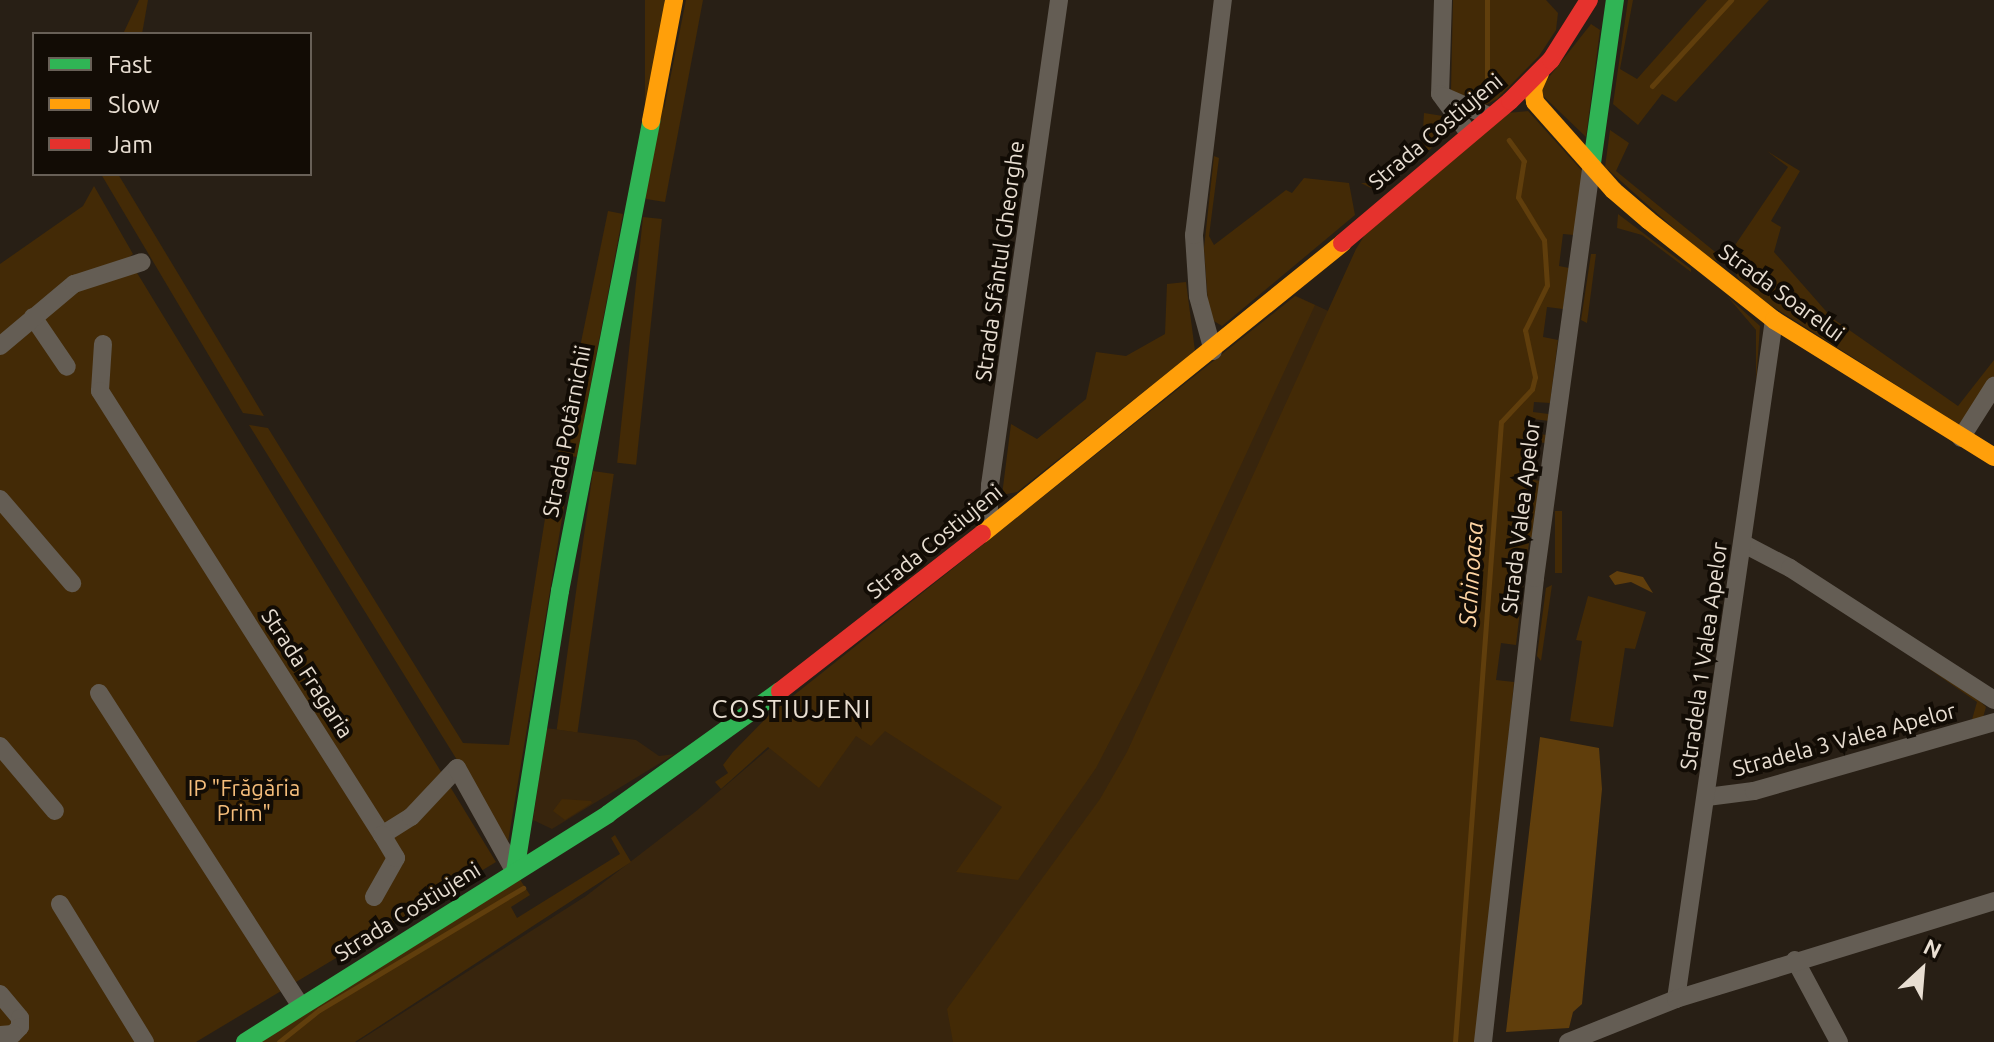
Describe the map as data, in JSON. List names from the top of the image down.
{
  "streets": {
    "street": [
      "Strada Costiujeni",
      "Strada Sfântul Gheorghe",
      "Strada Soarelui",
      "Strada Potârnichii",
      "Strada Valea Apelor",
      "Stradela 1 Valea Apelor",
      "Strada Fragaria",
      "Stradela 3 Valea Apelor"
    ]
  },
  "crossings": [
    ["Strada Costiujeni", "Strada Sfântul Gheorghe"],
    ["Strada Costiujeni", "Strada Potârnichii"],
    ["Strada Soarelui", "Strada Valea Apelor"],
    ["Strada Soarelui", "Stradela 1 Valea Apelor"],
    ["Stradela 1 Valea Apelor", "Stradela 3 Valea Apelor"]
  ],
  "districts": ["COSTIUJENI"],
  "water": ["Schinoasa"],
  "parks": ["IP \"Frăgăria Prim\""],
  "legend": ["Fast", "Slow", "Jam"],
  "north": "top right"
}
